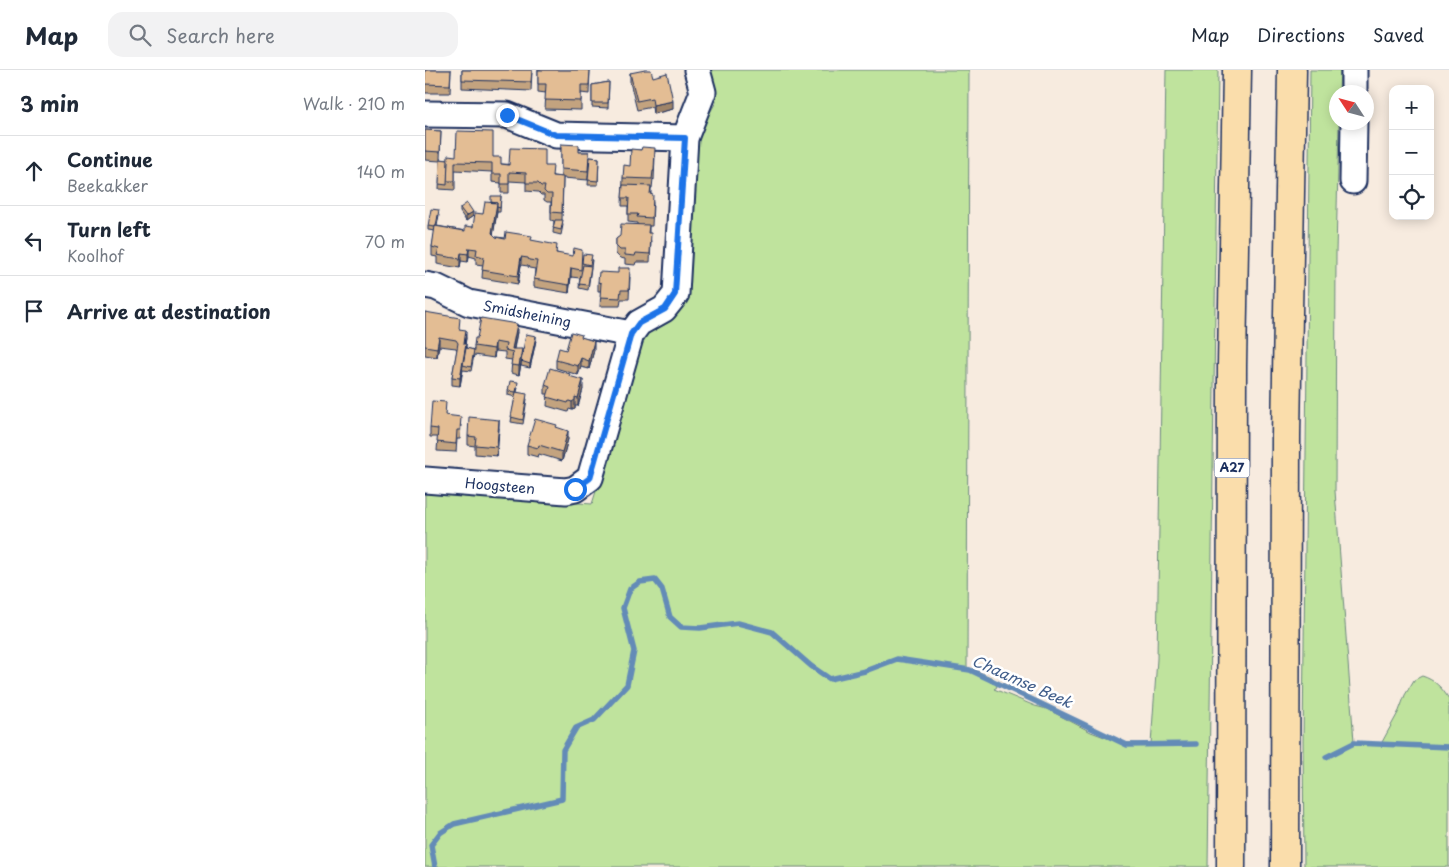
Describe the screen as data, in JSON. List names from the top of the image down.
{
  "streets": {
    "highway": ["A27"],
    "street": ["Smidsheining", "Hoogsteen"]
  },
  "crossings": [
    ["Smidsheining", "Hoogsteen"]
  ],
  "water": ["Chaamse Beek"],
  "north": "top left",
  "page": {
    "header": "Map",
    "search": "Search here",
    "nav": ["Map", "Directions", "Saved"],
    "heading": ["3 min", "Walk · 210 m"],
    "map_buttons": ["+", "−"],
    "list": [
      ["Continue", "Beekakker", "140 m"],
      ["Turn left", "Koolhof", "70 m"],
      "Arrive at destination"
    ]
  }
}
